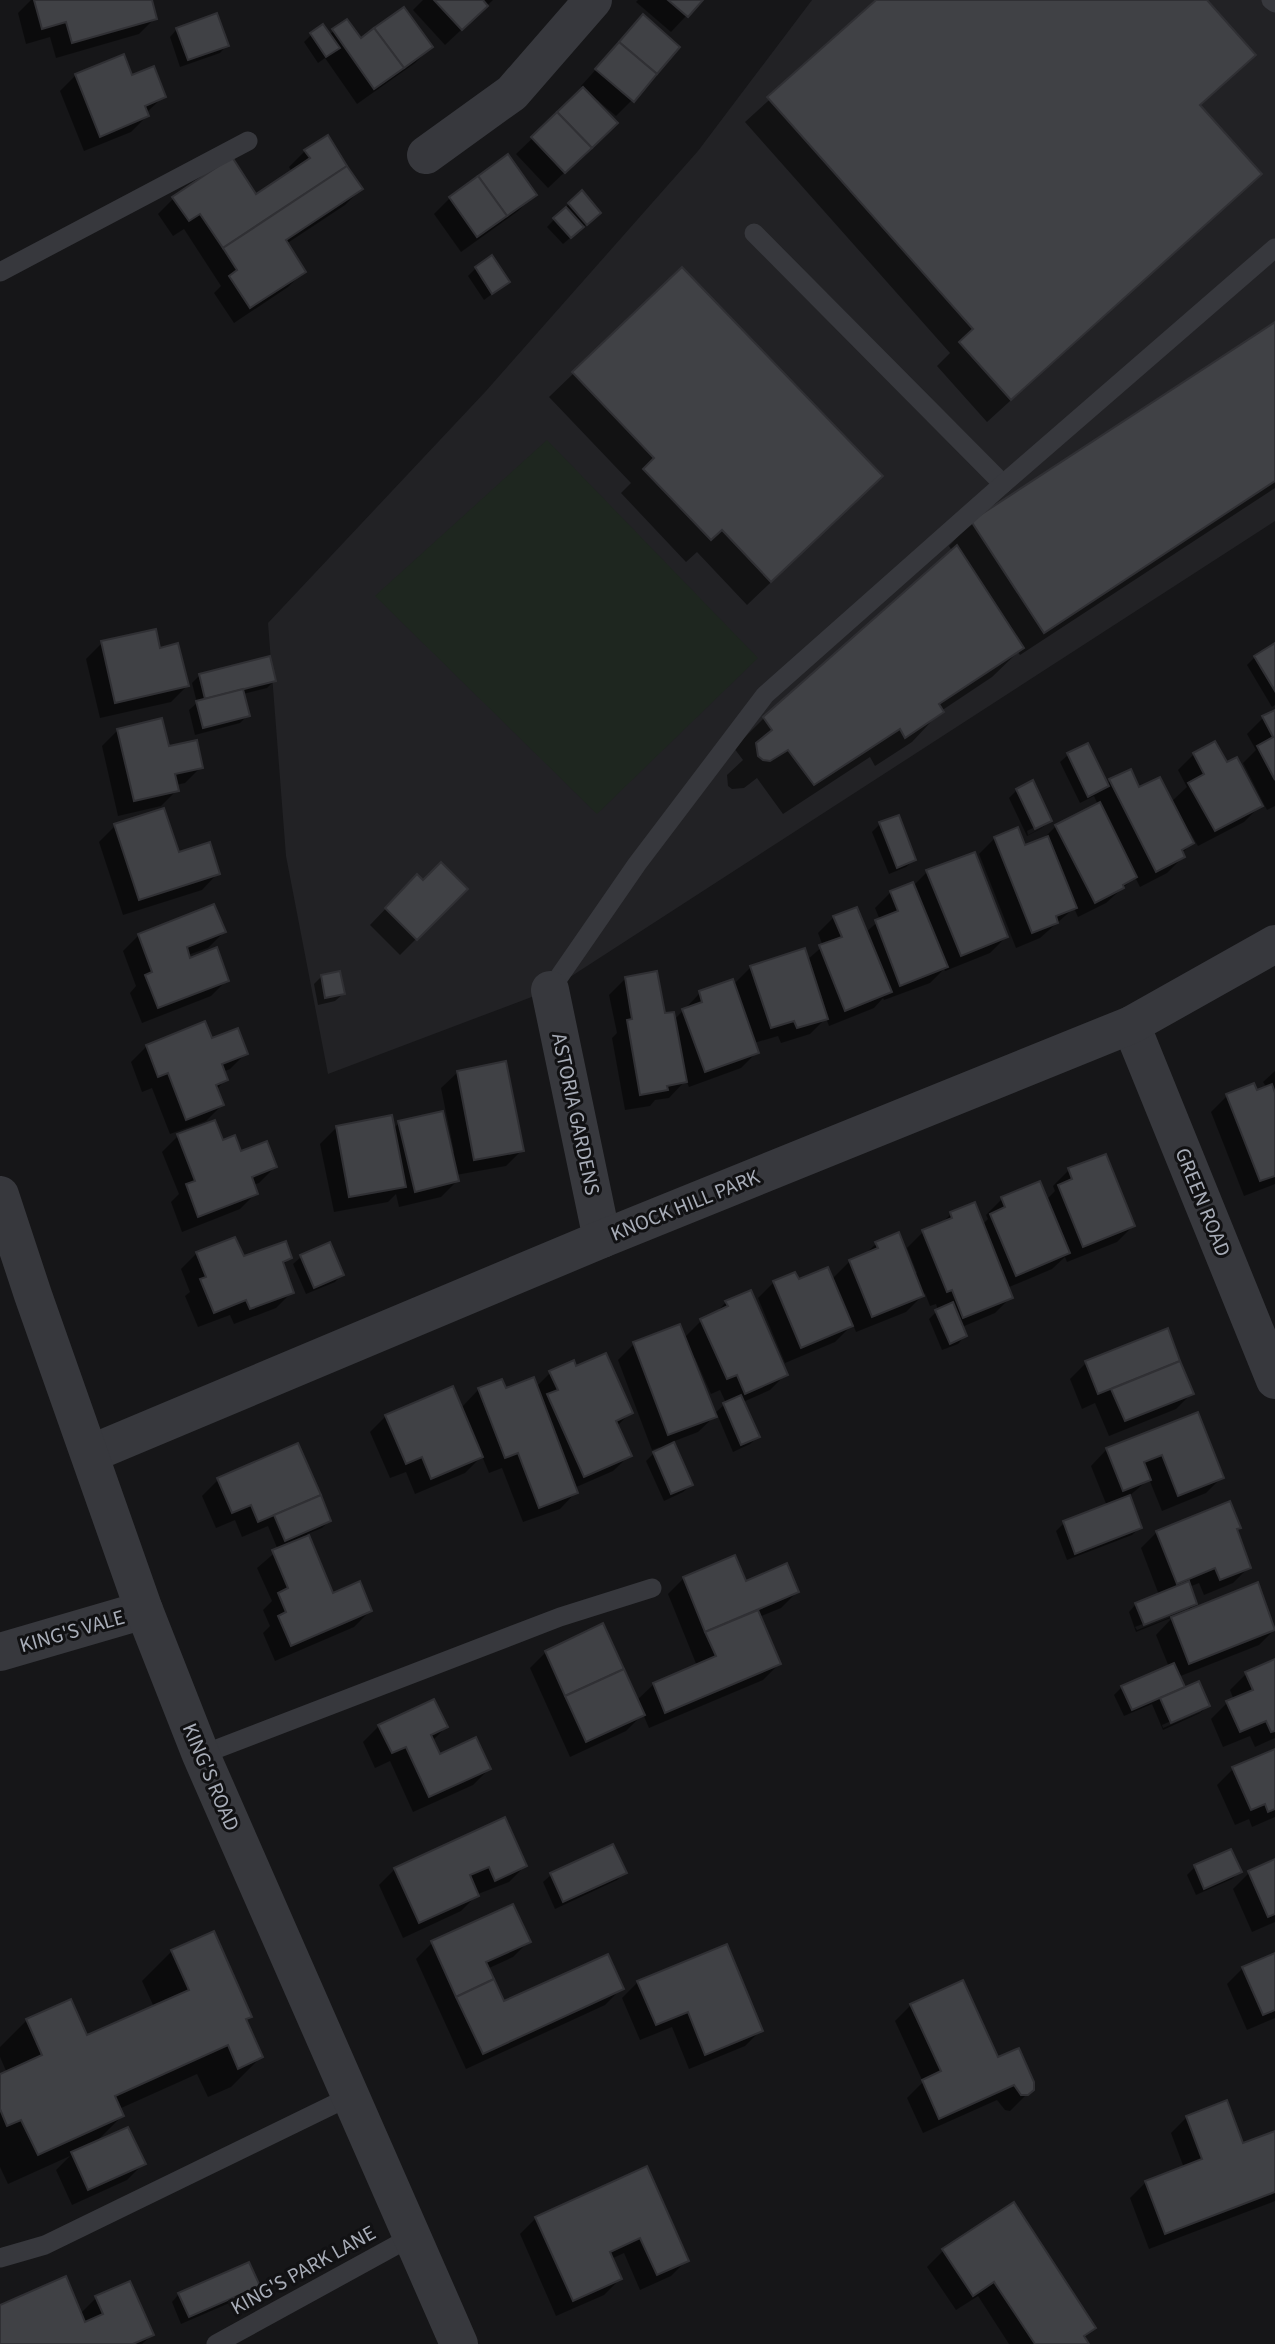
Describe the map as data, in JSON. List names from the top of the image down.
{
  "streets": {
    "street": [
      "ASTORIA GARDENS",
      "GREEN ROAD",
      "KNOCK HILL PARK",
      "KING'S VALE",
      "KING'S ROAD"
    ],
    "lane": ["KING'S PARK LANE"]
  },
  "crossings": [
    ["ASTORIA GARDENS", "KNOCK HILL PARK"],
    ["GREEN ROAD", "KNOCK HILL PARK"],
    ["KNOCK HILL PARK", "KING'S ROAD"],
    ["KING'S VALE", "KING'S ROAD"],
    ["KING'S ROAD", "KING'S PARK LANE"]
  ]
}
